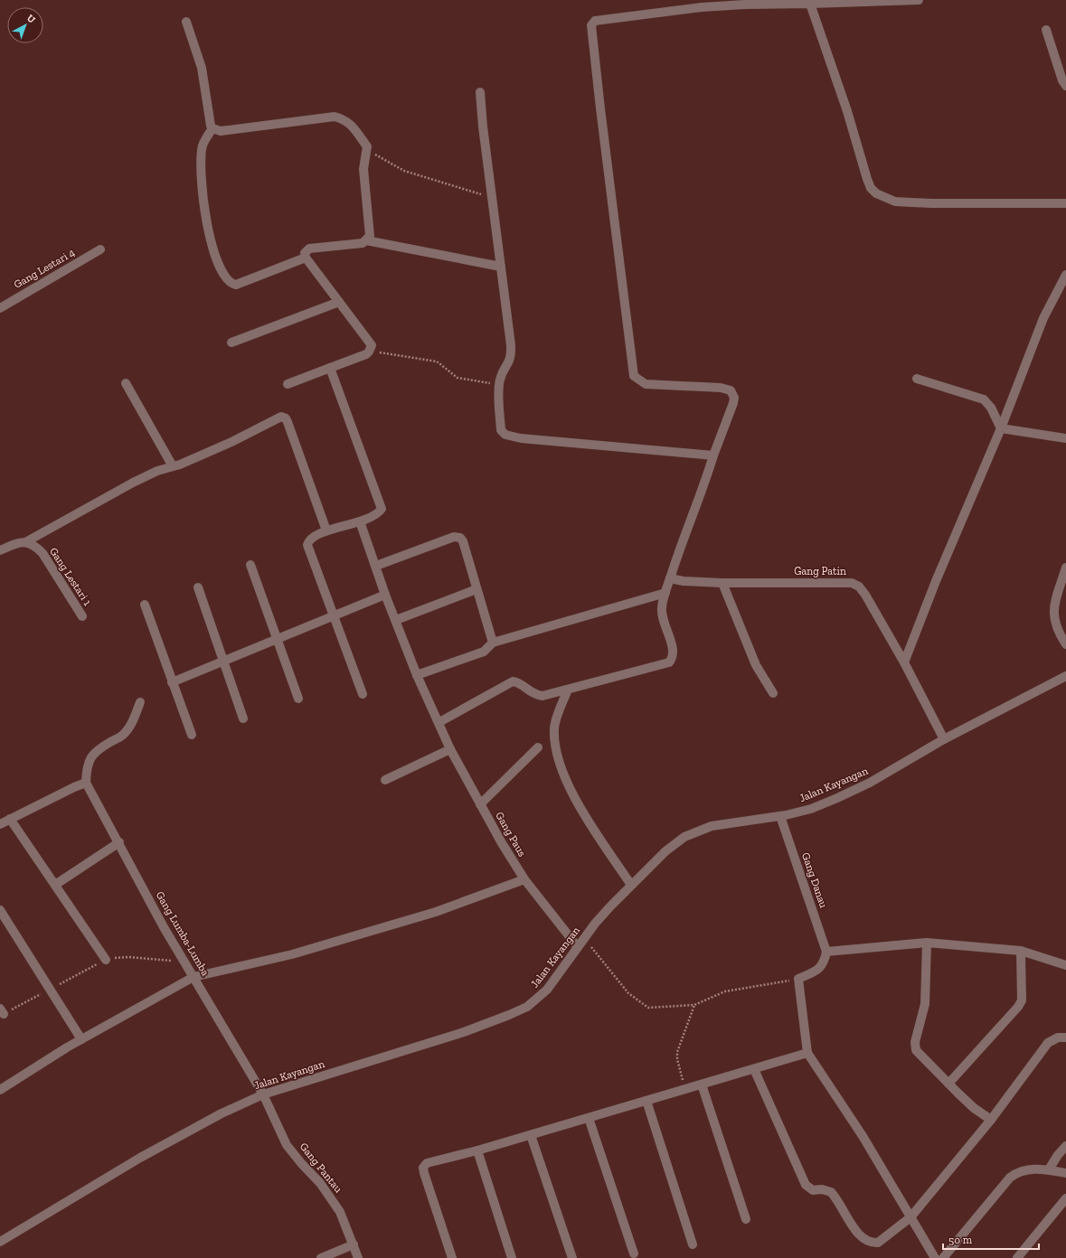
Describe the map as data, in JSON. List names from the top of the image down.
{
  "streets": {
    "street": [
      "Gang Lestari 4",
      "Gang Patin",
      "Gang Lestari 1",
      "Jalan Kayangan",
      "Gang Paus",
      "Gang Danau",
      "Gang Lumba-Lumba",
      "Gang Pantau"
    ]
  },
  "crossings": [
    ["Gang Patin", "Jalan Kayangan"],
    ["Jalan Kayangan", "Gang Paus"],
    ["Jalan Kayangan", "Gang Danau"],
    ["Jalan Kayangan", "Gang Lumba-Lumba"],
    ["Jalan Kayangan", "Gang Pantau"],
    ["Gang Lumba-Lumba", "Gang Pantau"]
  ],
  "scale_bar": "50 m",
  "north": "top right"
}
